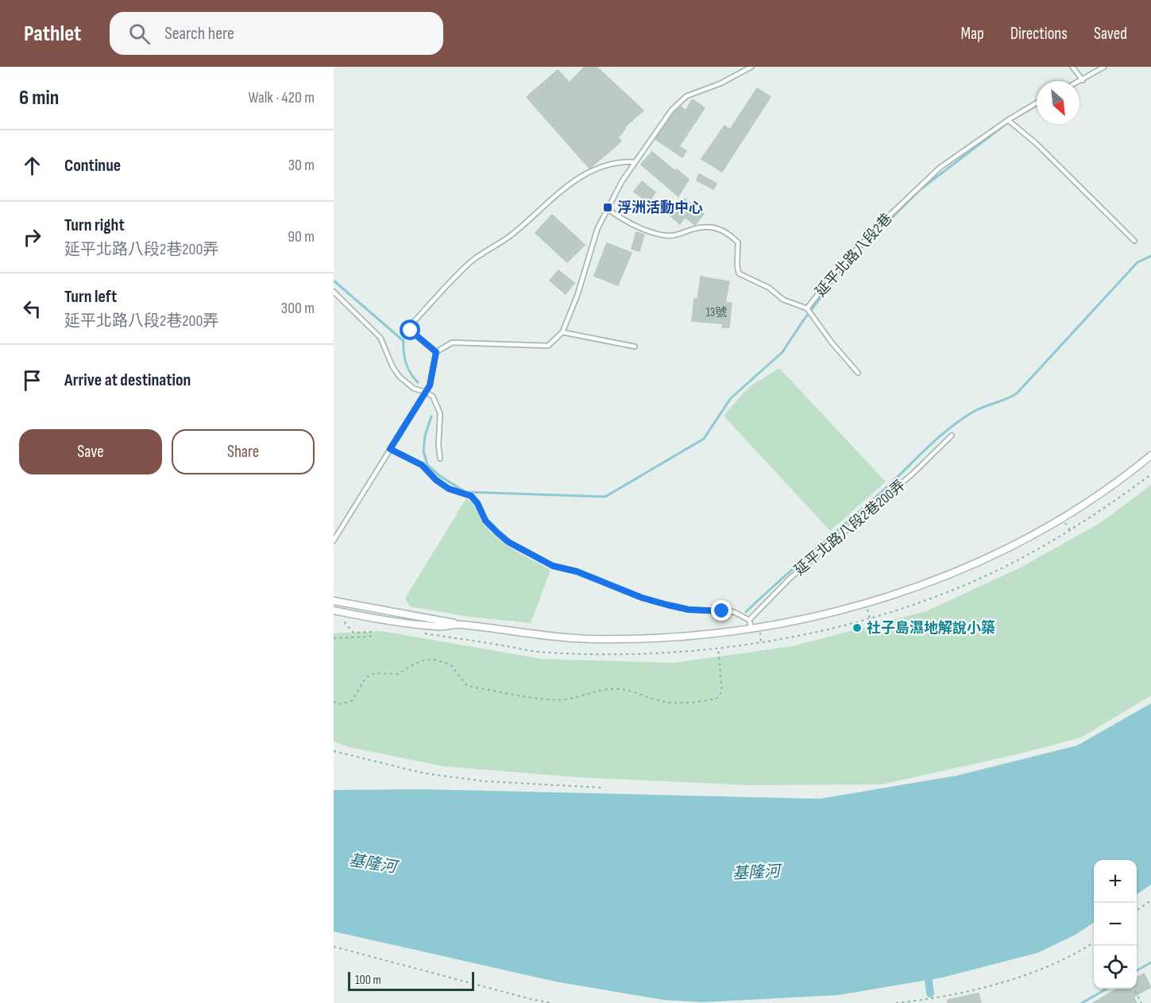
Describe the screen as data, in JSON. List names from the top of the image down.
{
  "streets": {
    "lane": ["延平北路八段2巷", "延平北路八段2巷200弄"]
  },
  "water": ["基隆河"],
  "places": {
    "transit": ["浮洲活動中心"],
    "other": ["社子島濕地解說小築"]
  },
  "house_numbers": ["13號"],
  "scale_bar": "100 m",
  "north": "bottom right",
  "page": {
    "header": "Pathlet",
    "search": "Search here",
    "nav": ["Map", "Directions", "Saved"],
    "heading": ["6 min", "Walk · 420 m"],
    "list": [
      ["Continue", "30 m"],
      ["Turn right", "延平北路八段2巷200弄", "90 m"],
      ["Turn left", "延平北路八段2巷200弄", "300 m"],
      "Arrive at destination"
    ],
    "buttons": ["Save", "Share"],
    "map_buttons": ["+", "−"],
    "scale": "100 m"
  }
}
